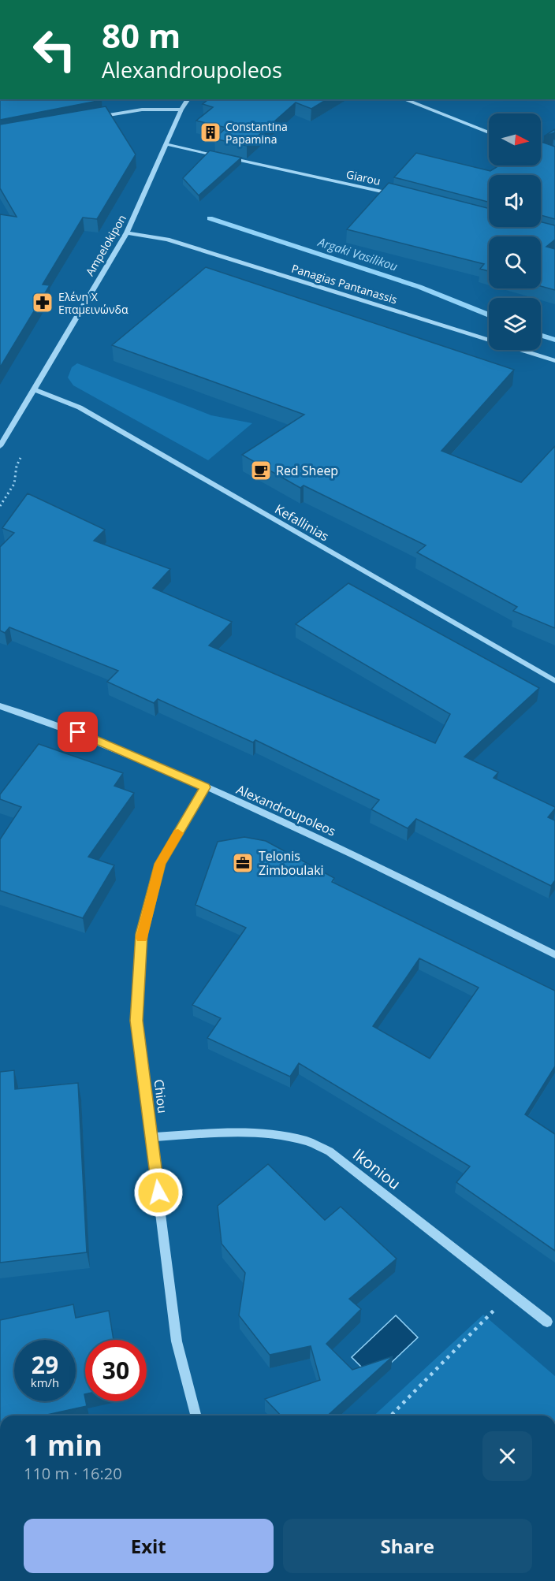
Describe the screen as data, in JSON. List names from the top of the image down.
{
  "streets": {
    "street": [
      "Giarou",
      "Ampelokipon",
      "Panagias Pantanassis",
      "Kefallinias",
      "Alexandroupoleos",
      "Chiou",
      "Ikoniou"
    ]
  },
  "crossings": [
    ["Giarou", "Ampelokipon"],
    ["Ampelokipon", "Panagias Pantanassis"],
    ["Ampelokipon", "Kefallinias"],
    ["Alexandroupoleos", "Chiou"],
    ["Chiou", "Ikoniou"]
  ],
  "water": ["Argaki Vasilikou"],
  "places": {
    "building": ["Constantina Papamina"],
    "pharmacy": ["Ελένη Χ Επαμεινώνδα"],
    "cafe": ["Red Sheep"],
    "office": ["Telonis Zimboulaki"]
  },
  "north": "right",
  "page": {
    "turn": ["80 m", "Alexandroupoleos"],
    "speed": "29 km/h",
    "limit": "30",
    "heading": ["1 min", "110 m · 16:20"],
    "buttons": ["Exit", "Share"]
  }
}
